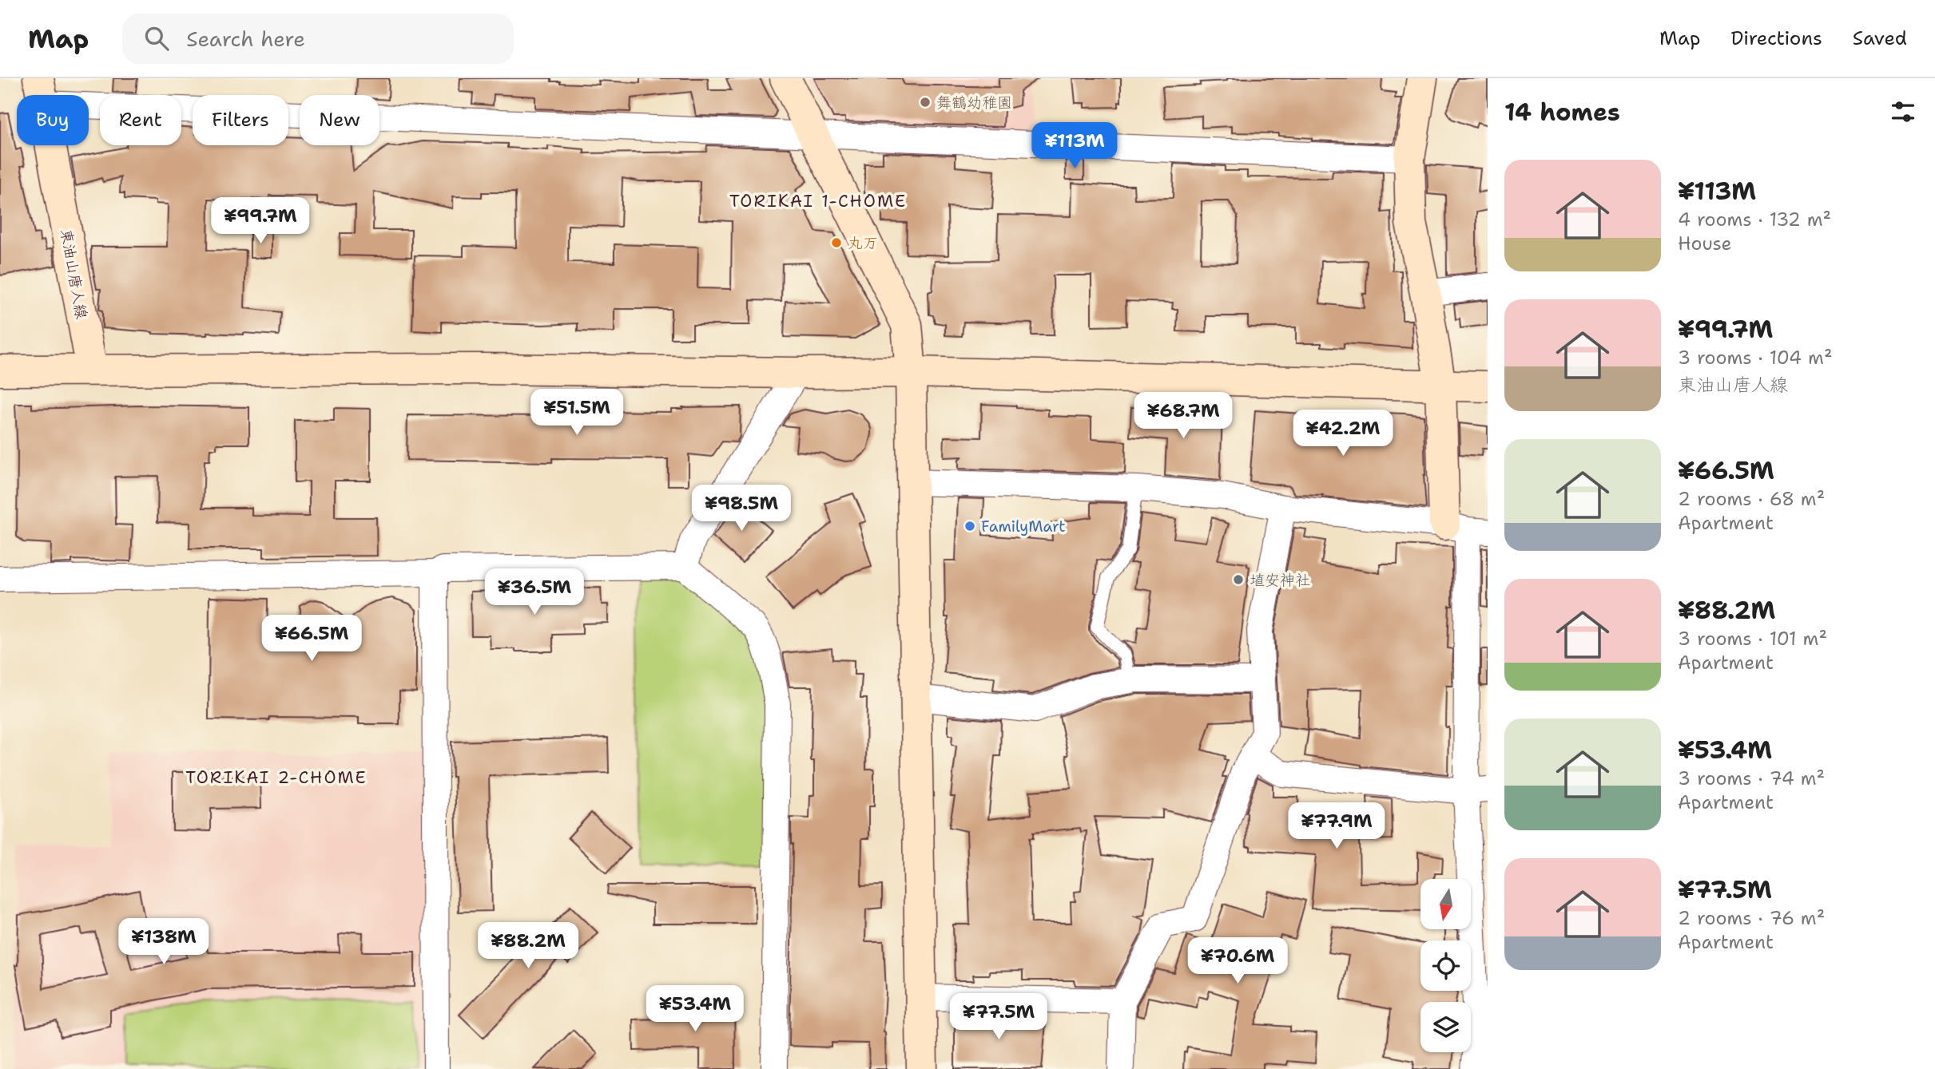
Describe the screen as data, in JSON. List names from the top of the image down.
{
  "streets": {
    "street": ["東油山唐人線"]
  },
  "districts": ["TORIKAI 1-CHOME", "TORIKAI 2-CHOME"],
  "places": [
    "舞鶴幼稚園",
    "丸万",
    "FamilyMart",
    "埴安神社"
  ],
  "north": "bottom",
  "page": {
    "header": "Map",
    "search": "Search here",
    "nav": ["Map", "Directions", "Saved"],
    "heading": "14 homes",
    "chip": [
      "Buy",
      "Rent",
      "Filters",
      "New"
    ],
    "price": [
      "¥113M",
      "¥99.7M",
      "¥51.5M",
      "¥68.7M",
      "¥42.2M",
      "¥98.5M",
      "¥36.5M",
      "¥66.5M",
      "¥77.9M",
      "¥138M",
      "¥88.2M",
      "¥70.6M",
      "¥53.4M",
      "¥77.5M"
    ],
    "list": [
      {
        "name": "¥113M",
        "note": "4 rooms · 132 m² · House"
      },
      {
        "name": "¥99.7M",
        "note": "3 rooms · 104 m² · 東油山唐人線"
      },
      {
        "name": "¥66.5M",
        "note": "2 rooms · 68 m² · Apartment"
      },
      {
        "name": "¥88.2M",
        "note": "3 rooms · 101 m² · Apartment"
      },
      {
        "name": "¥53.4M",
        "note": "3 rooms · 74 m² · Apartment"
      },
      {
        "name": "¥77.5M",
        "note": "2 rooms · 76 m² · Apartment"
      }
    ]
  }
}
